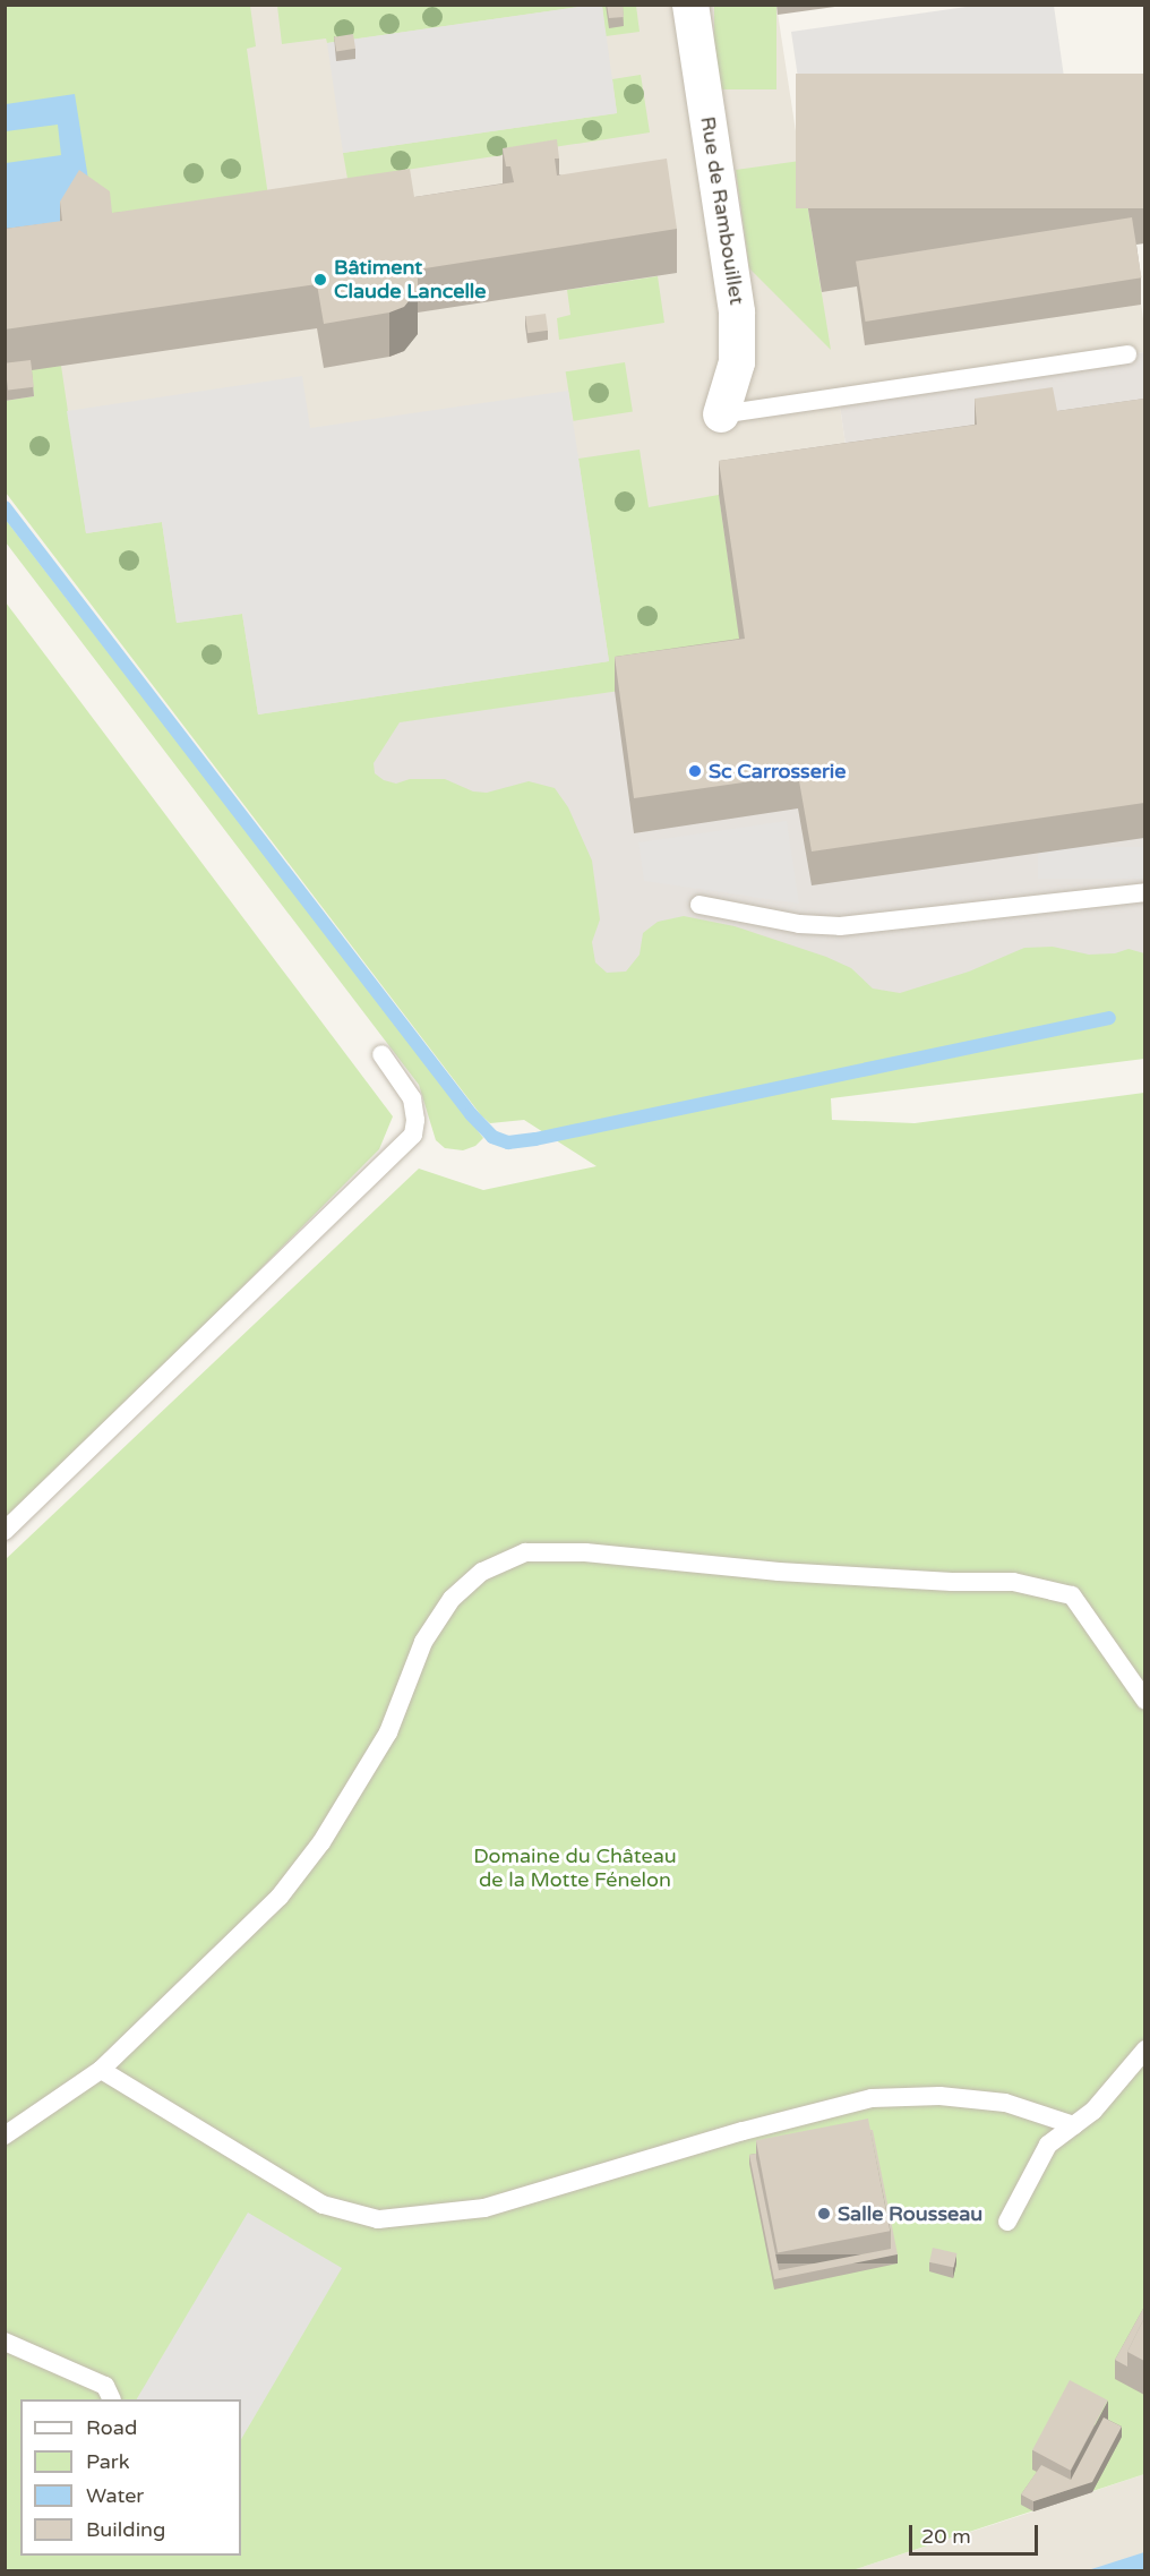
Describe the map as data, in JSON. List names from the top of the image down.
{
  "streets": {
    "street": ["Rue de Rambouillet"]
  },
  "parks": ["Domaine du Château de la Motte Fénelon"],
  "places": ["Bâtiment Claude Lancelle", "Sc Carrosserie", "Salle Rousseau"],
  "legend": [
    "Road",
    "Park",
    "Water",
    "Building"
  ],
  "scale_bar": "20 m"
}
